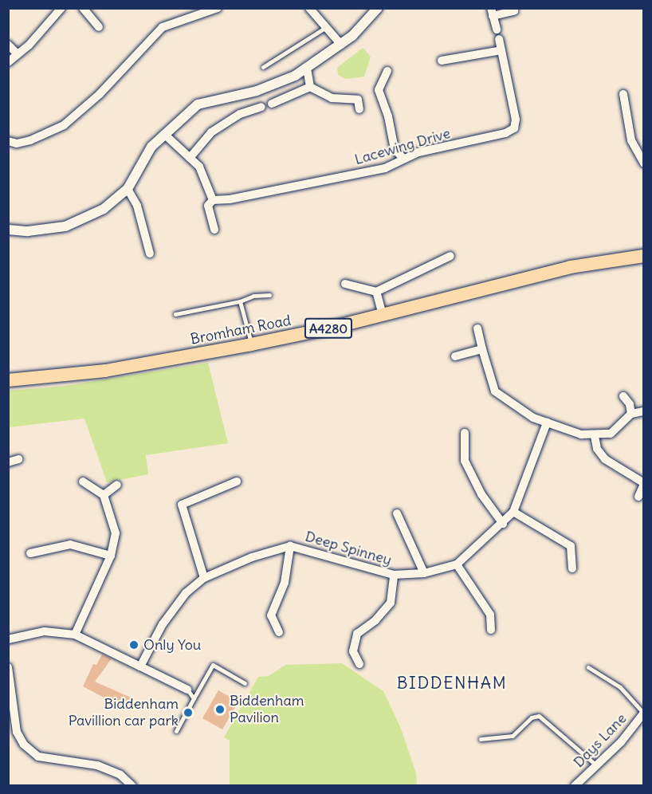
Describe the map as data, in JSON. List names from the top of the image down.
{
  "streets": {
    "main road": ["A4280", "Bromham Road"],
    "street": ["Lacewing Drive", "Deep Spinney", "Days Lane"]
  },
  "districts": ["BIDDENHAM"],
  "places": ["Only You", "Biddenham Pavilion", "Biddenham Pavillion car park"]
}
